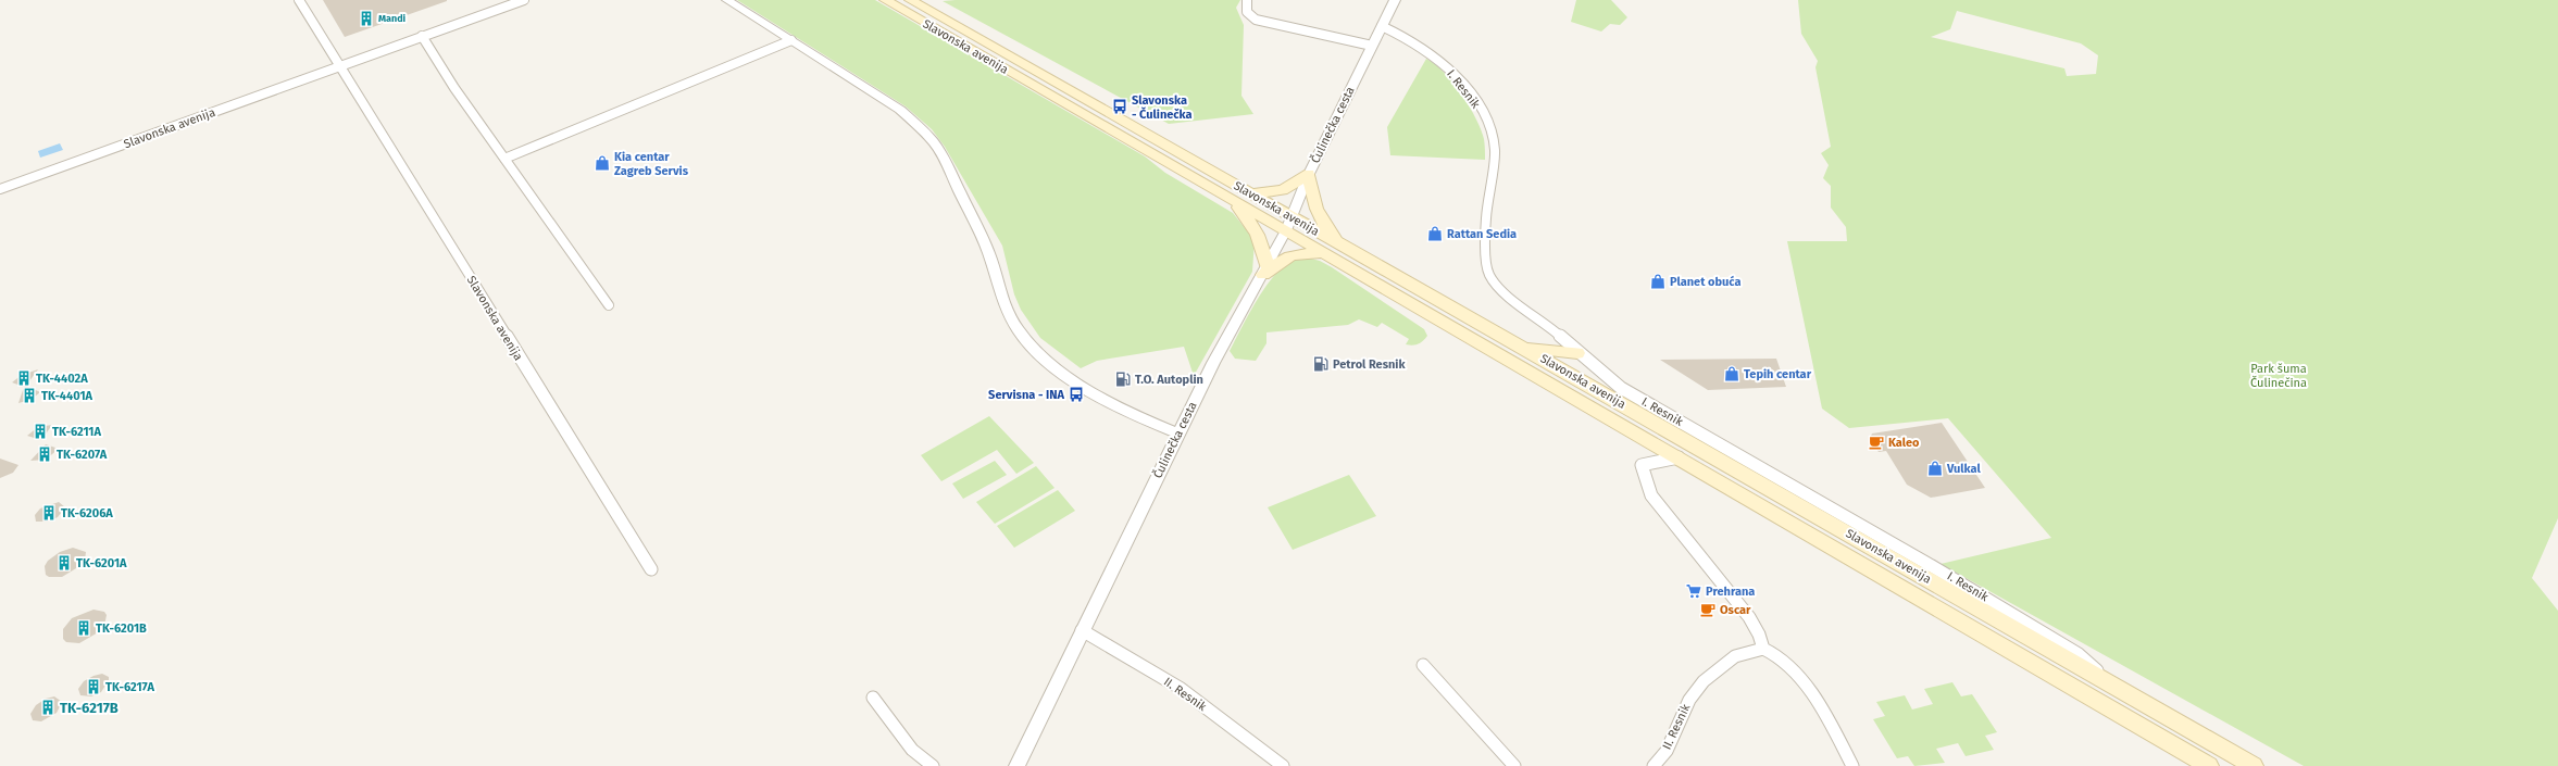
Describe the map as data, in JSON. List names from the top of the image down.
{
  "streets": {
    "main road": ["Slavonska avenija"],
    "street": ["I. Resnik", "Čulinečka cesta", "II. Resnik"]
  },
  "crossings": [
    ["Slavonska avenija", "I. Resnik"],
    ["Slavonska avenija", "Čulinečka cesta"],
    ["I. Resnik", "Čulinečka cesta"],
    ["Čulinečka cesta", "II. Resnik"]
  ],
  "parks": ["Park šuma Čulinečina"],
  "places": {
    "building": [
      "Mandi",
      "TK-4402A",
      "TK-4401A",
      "TK-6211A",
      "TK-6207A",
      "TK-6206A",
      "TK-6201A",
      "TK-6201B",
      "TK-6217A",
      "TK-6217B"
    ],
    "bus stop": ["Slavonska - Čulinečka", "Servisna - INA"],
    "shop": [
      "Kia centar Zagreb Servis",
      "Rattan Sedia",
      "Planet obuća",
      "Tepih centar",
      "Vulkal"
    ],
    "fuel station": ["Petrol Resnik", "T.O. Autoplin"],
    "cafe": ["Kaleo", "Oscar"],
    "supermarket": ["Prehrana"]
  }
}
